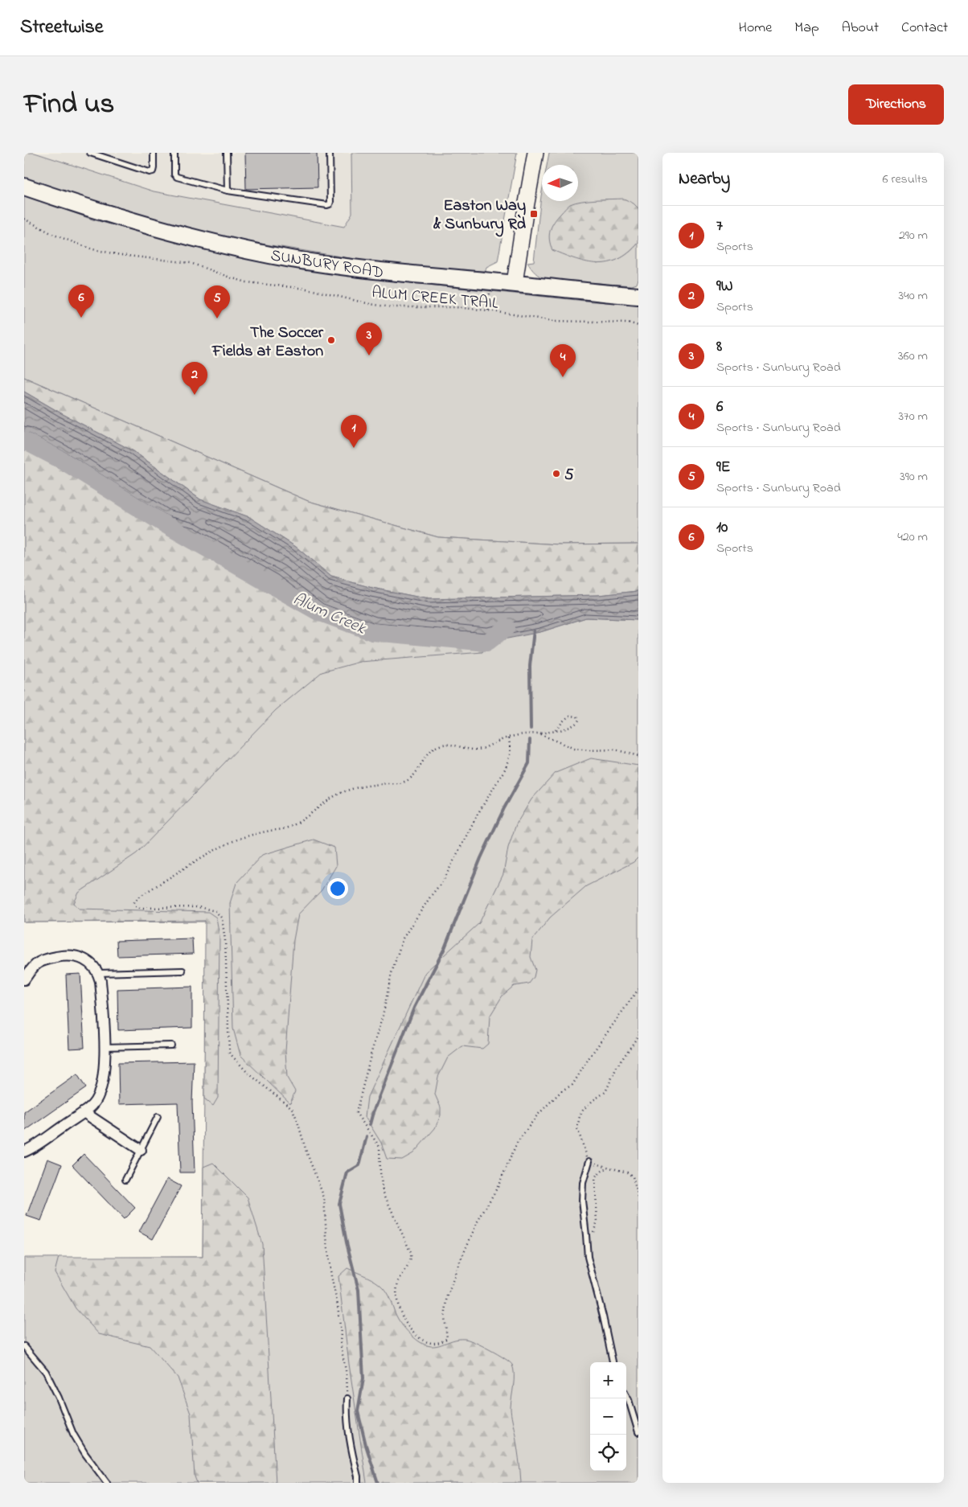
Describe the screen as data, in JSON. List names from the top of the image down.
{
  "streets": {
    "main road": ["SUNBURY ROAD"],
    "path": ["ALUM CREEK TRAIL"]
  },
  "water": ["Alum Creek"],
  "places": {
    "transit": ["Easton Way & Sunbury Rd"],
    "other": ["The Soccer Fields at Easton", "5"]
  },
  "north": "left",
  "page": {
    "header": "Streetwise",
    "nav": [
      "Home",
      "Map",
      "About",
      "Contact"
    ],
    "title": "Find us",
    "buttons": "Directions",
    "heading": ["Nearby", "6 results"],
    "list": [
      {
        "mark": "1",
        "name": "7",
        "note": "Sports",
        "value": "290 m"
      },
      {
        "mark": "2",
        "name": "9W",
        "note": "Sports",
        "value": "340 m"
      },
      {
        "mark": "3",
        "name": "8",
        "note": "Sports · Sunbury Road",
        "value": "360 m"
      },
      {
        "mark": "4",
        "name": "6",
        "note": "Sports · Sunbury Road",
        "value": "370 m"
      },
      {
        "mark": "5",
        "name": "9E",
        "note": "Sports · Sunbury Road",
        "value": "390 m"
      },
      {
        "mark": "6",
        "name": "10",
        "note": "Sports",
        "value": "420 m"
      }
    ],
    "pins": [
      "6",
      "5",
      "3",
      "4",
      "2",
      "1"
    ],
    "map_buttons": ["+", "−"]
  }
}
